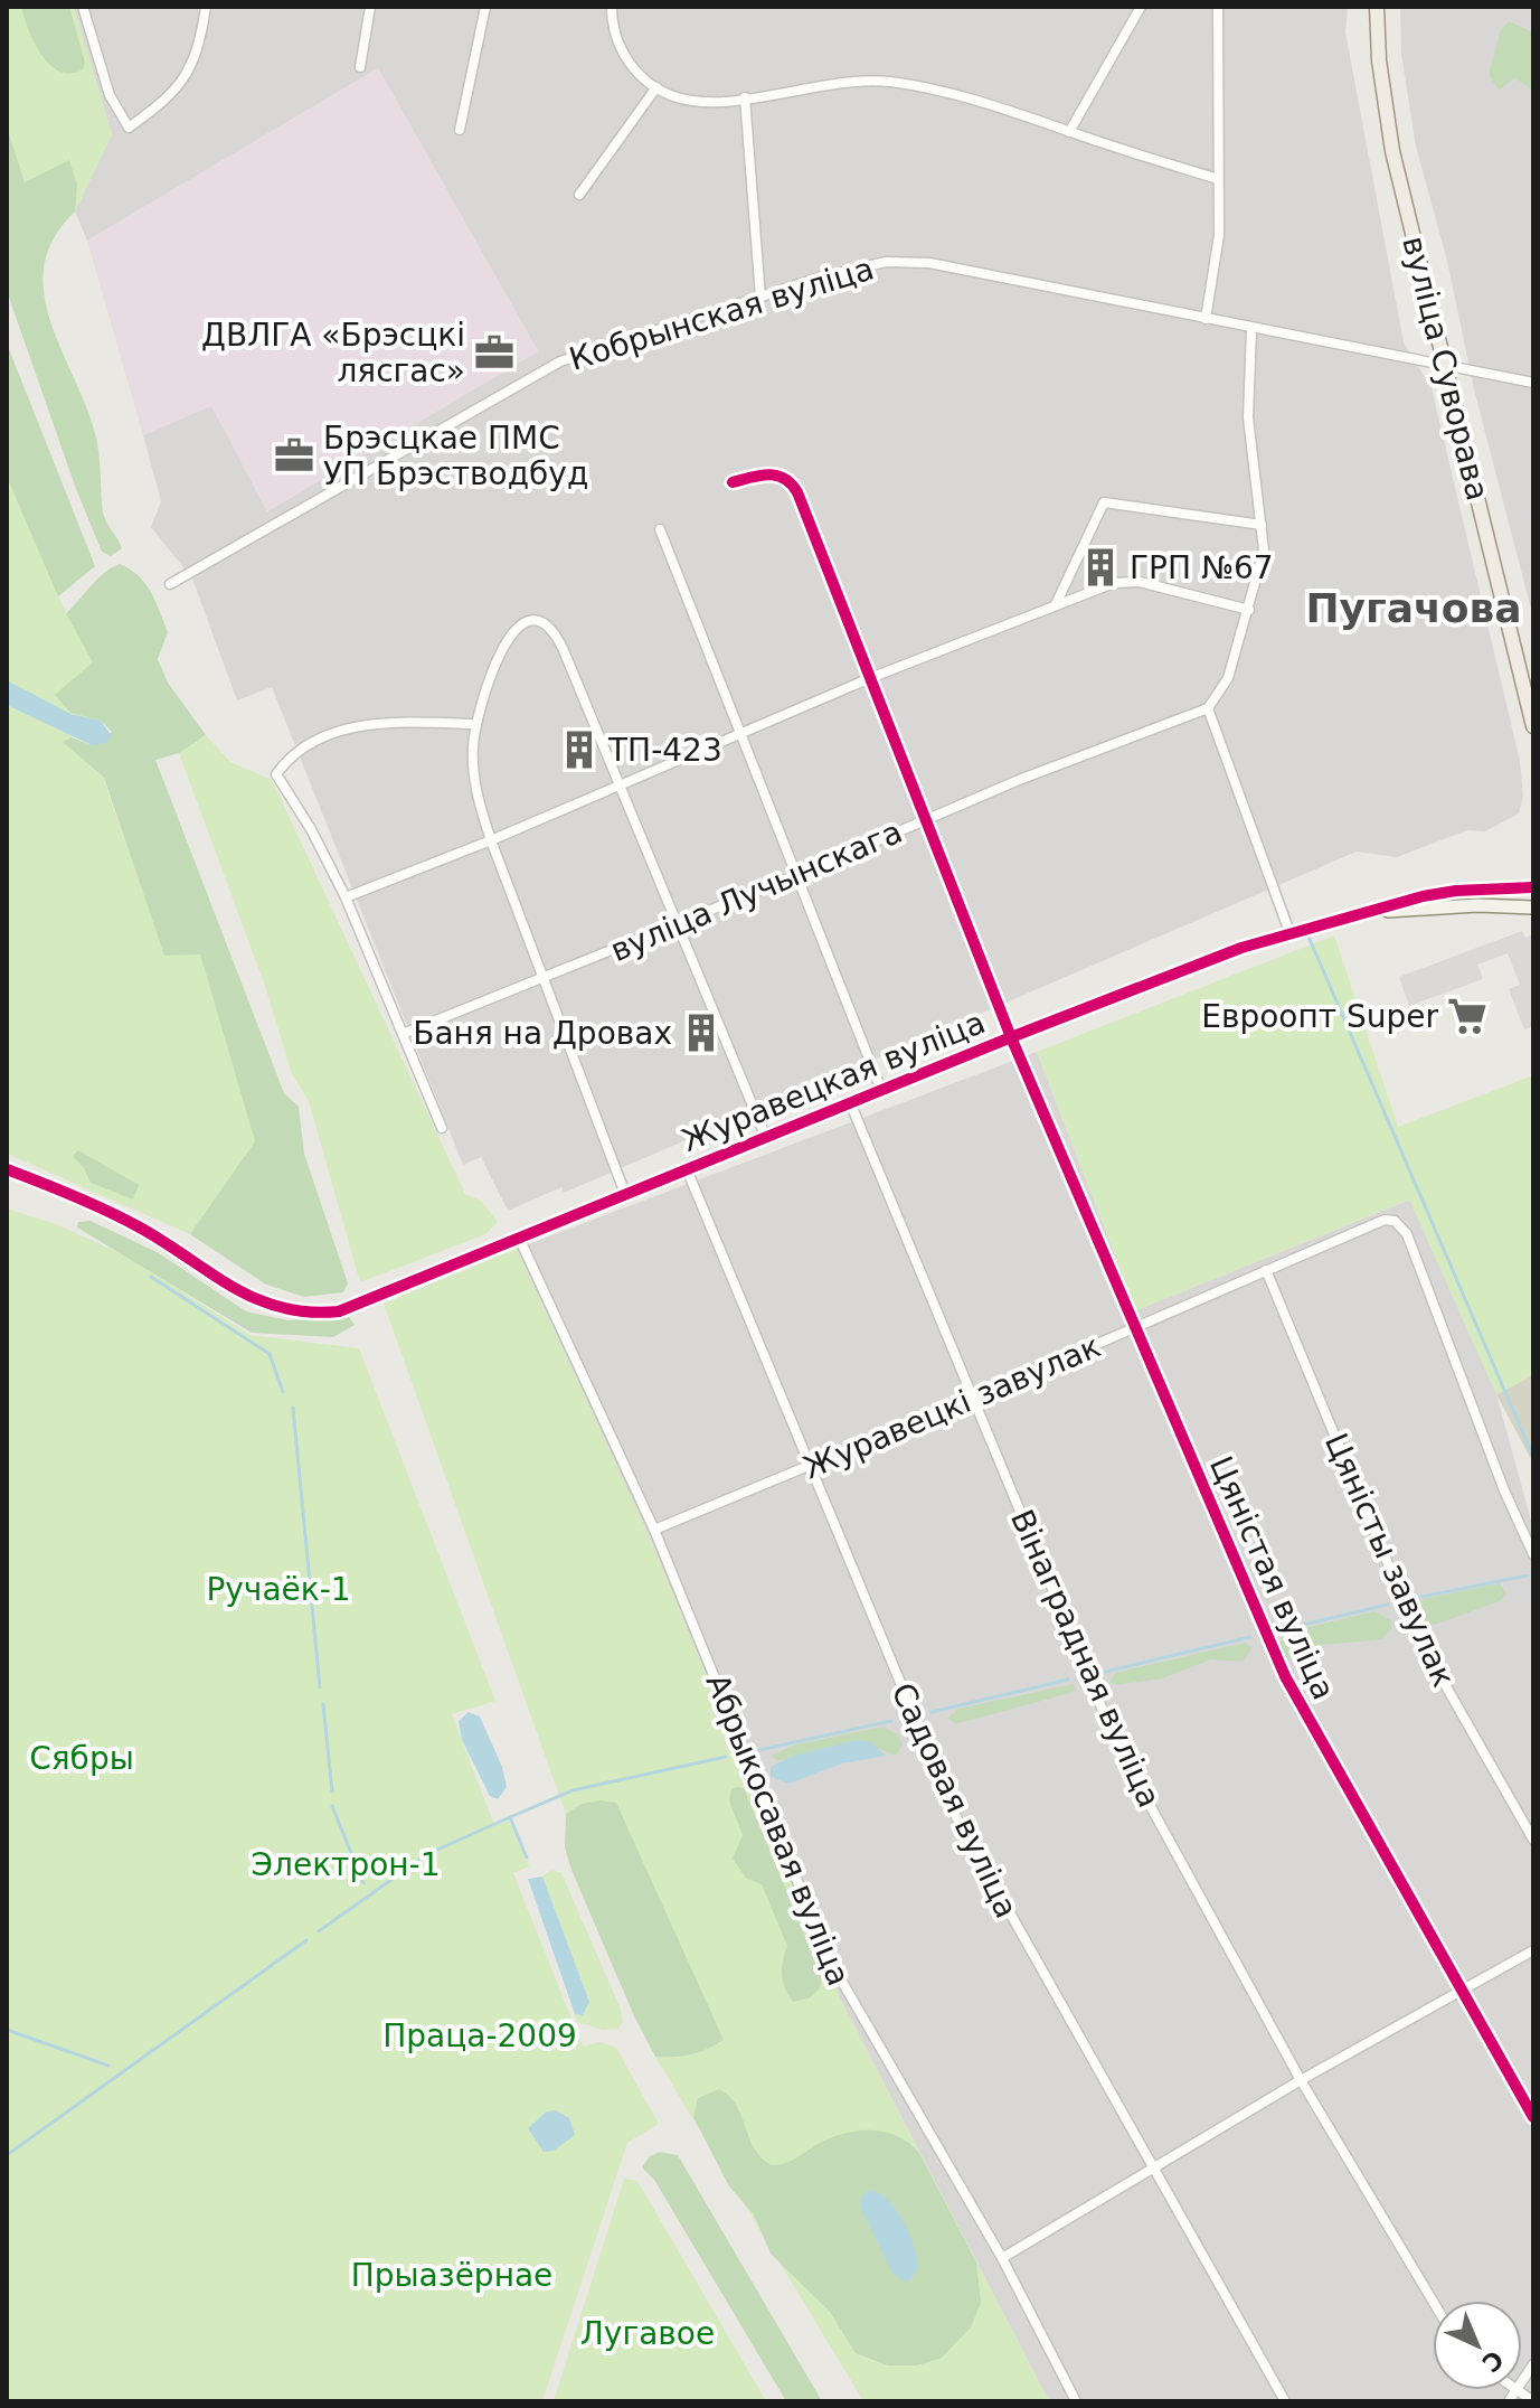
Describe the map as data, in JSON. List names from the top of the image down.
{
  "streets": {
    "main road": ["вуліца Суворава"],
    "street": [
      "Кобрынская вуліца",
      "вуліца Лучынскага",
      "Журавецкая вуліца",
      "Журавецкі завулак",
      "Цяністы завулак",
      "Цяністая вуліца",
      "Вінаградная вуліца",
      "Садовая вуліца",
      "Абрыкосавая вуліца"
    ]
  },
  "crossings": [
    ["Кобрынская вуліца", "вуліца Суворава"],
    ["вуліца Лучынскага", "Цяністая вуліца"],
    ["Журавецкая вуліца", "Цяністая вуліца"],
    ["Журавецкая вуліца", "Вінаградная вуліца"],
    ["Журавецкая вуліца", "Садовая вуліца"],
    ["Журавецкая вуліца", "Абрыкосавая вуліца"],
    ["Журавецкі завулак", "Цяністы завулак"],
    ["Журавецкі завулак", "Цяністая вуліца"],
    ["Журавецкі завулак", "Вінаградная вуліца"],
    ["Журавецкі завулак", "Садовая вуліца"],
    ["Журавецкі завулак", "Абрыкосавая вуліца"]
  ],
  "districts": ["Пугачова"],
  "parks": [
    "Ручаёк-1",
    "Сябры",
    "Электрон-1",
    "Праца-2009",
    "Прыазёрнае",
    "Лугавое"
  ],
  "places": {
    "office": ["ДВЛГА «Брэсцкі лясгас»", "Брэсцкае ПМС УП Брэстводбуд"],
    "building": ["ГРП №67", "ТП-423", "Баня на Дровах"],
    "supermarket": ["Евроопт Super"]
  },
  "north": "bottom right"
}
